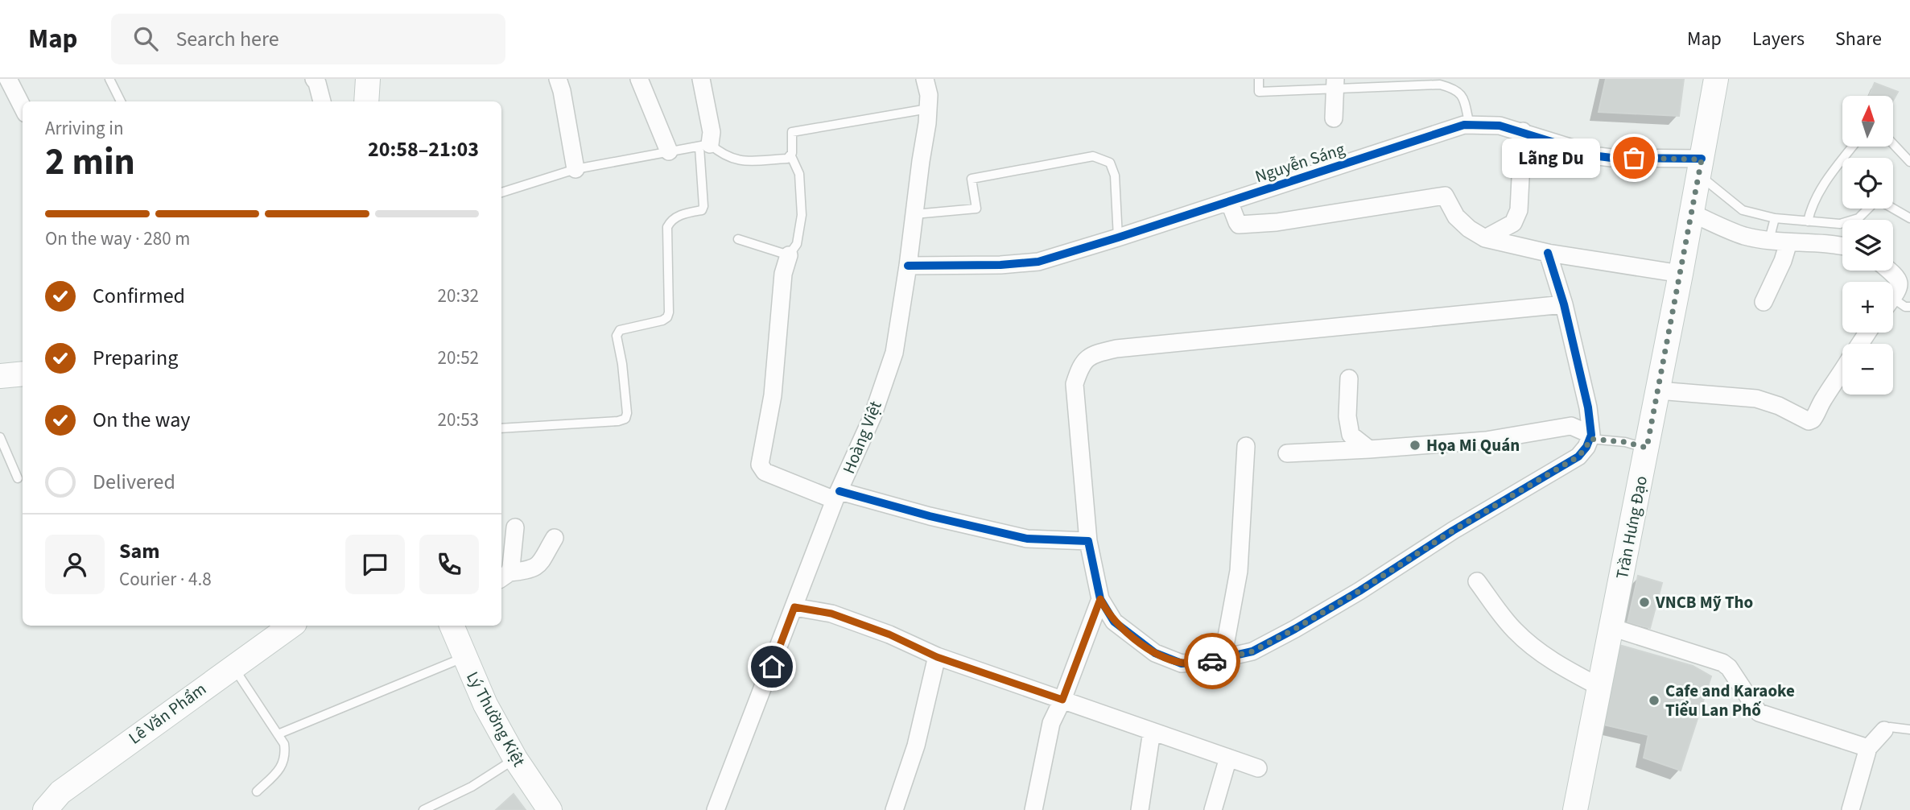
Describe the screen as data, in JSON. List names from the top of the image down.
{
  "streets": {
    "street": [
      "Nguyễn Sáng",
      "Hoàng Việt",
      "Trần Hưng Đạo",
      "Lê Văn Phẩm",
      "Lý Thường Kiệt"
    ]
  },
  "crossings": [
    ["Nguyễn Sáng", "Hoàng Việt"],
    ["Nguyễn Sáng", "Trần Hưng Đạo"]
  ],
  "places": [
    "Lãng Du",
    "Họa Mi Quán",
    "VNCB Mỹ Tho",
    "Cafe and Karaoke Tiểu Lan Phố"
  ],
  "north": "top",
  "page": {
    "header": "Map",
    "search": "Search here",
    "nav": ["Map", "Layers", "Share"],
    "map_buttons": ["+", "−"],
    "heading": ["2 min", "Arriving in", "20:58–21:03"],
    "panel": ["Sam", "Courier · 4.8"],
    "bubble": "Lãng Du",
    "bar": "On the way · 280 m",
    "list": [
      ["Confirmed", "20:32"],
      ["Preparing", "20:52"],
      ["On the way", "20:53"],
      "Delivered"
    ]
  }
}
